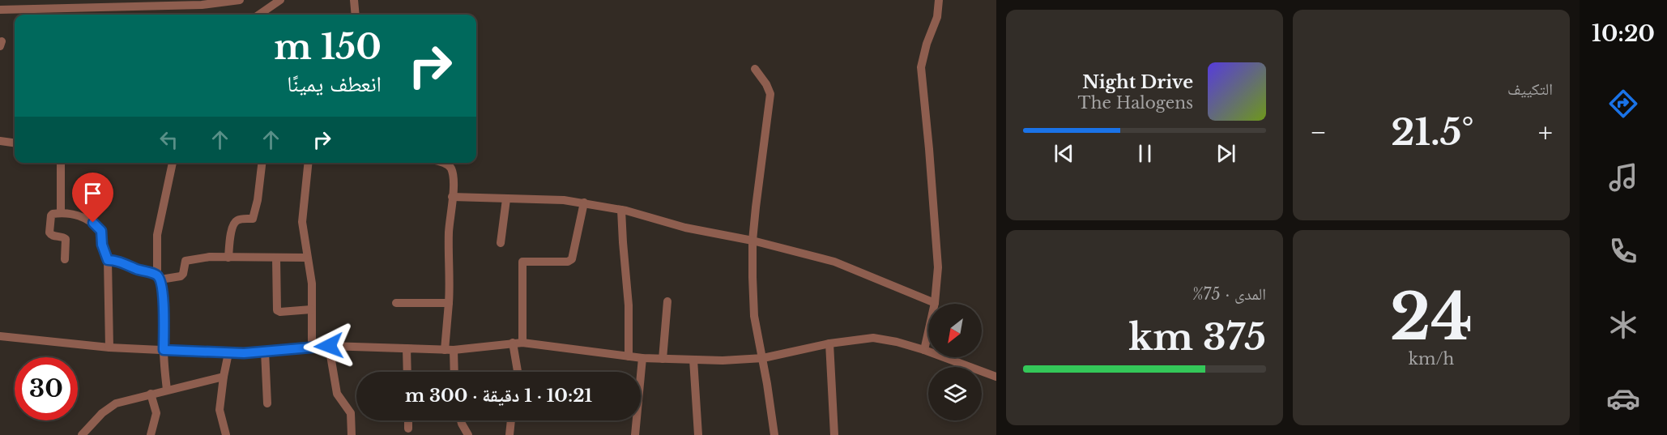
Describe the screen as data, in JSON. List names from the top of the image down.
{
  "north": "bottom left",
  "page": {
    "tabs": "10:20",
    "tile": [
      "التكييف",
      ["24", "km/h"],
      ["المدى · 75%", "375 km"]
    ],
    "turn": ["150 m", "انعطف يمينًا"],
    "song": ["Night Drive", "The Halogens"],
    "heat": ["−", "21.5°", "+"],
    "limit": "30",
    "trip": "10:21 · 1 دقيقة · 300 m"
  }
}
